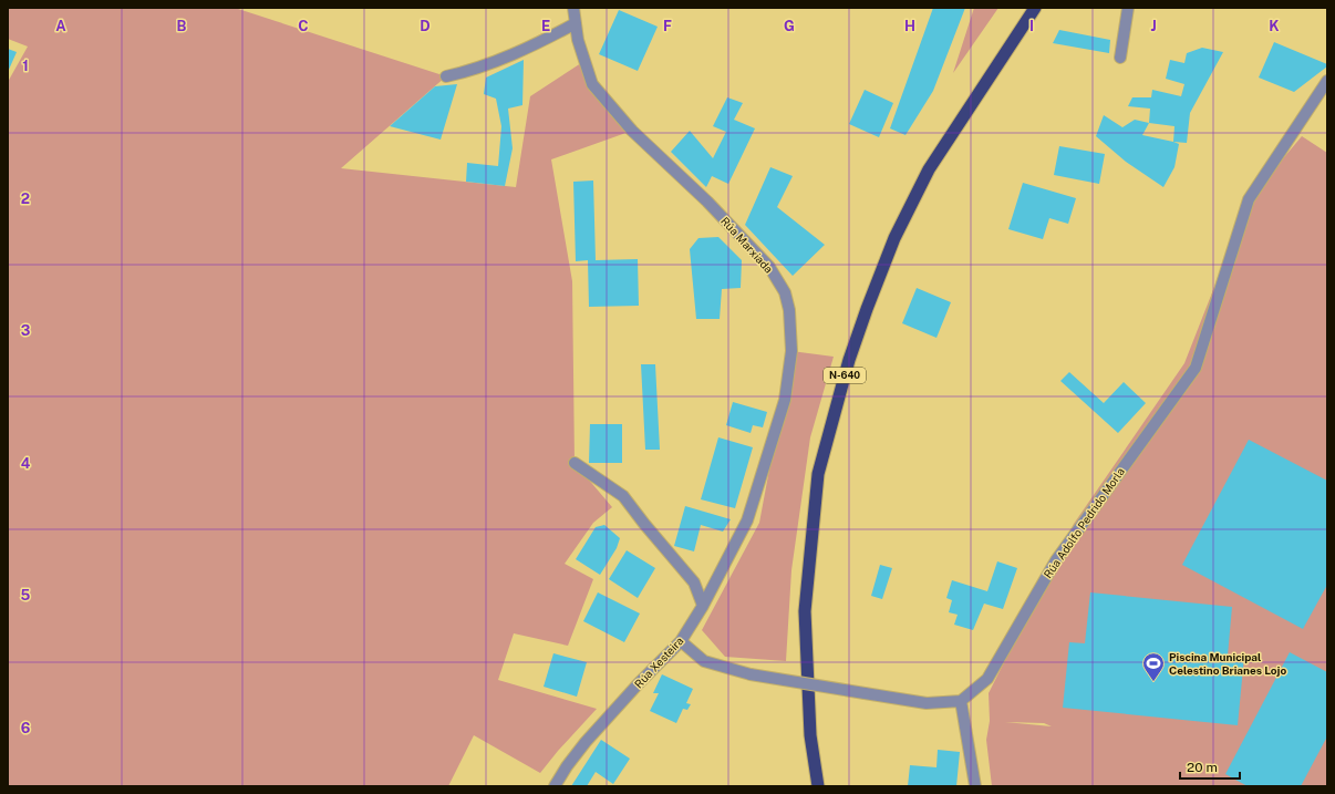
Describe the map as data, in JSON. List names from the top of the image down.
{
  "streets": {
    "highway": ["N-640"],
    "street": ["Rúa Marxiada", "Rúa Adolfo Pedrido Morla", "Rúa Xesteira"]
  },
  "crossings": [
    ["Rúa Marxiada", "Rúa Xesteira"]
  ],
  "places": {
    "sports": ["Piscina Municipal Celestino Brianes Lojo"]
  },
  "scale_bar": "20 m",
  "grid": {
    "columns": [
      "A",
      "B",
      "C",
      "D",
      "E",
      "F",
      "G",
      "H",
      "I",
      "J",
      "K"
    ],
    "rows": [
      "1",
      "2",
      "3",
      "4",
      "5",
      "6"
    ]
  }
}
